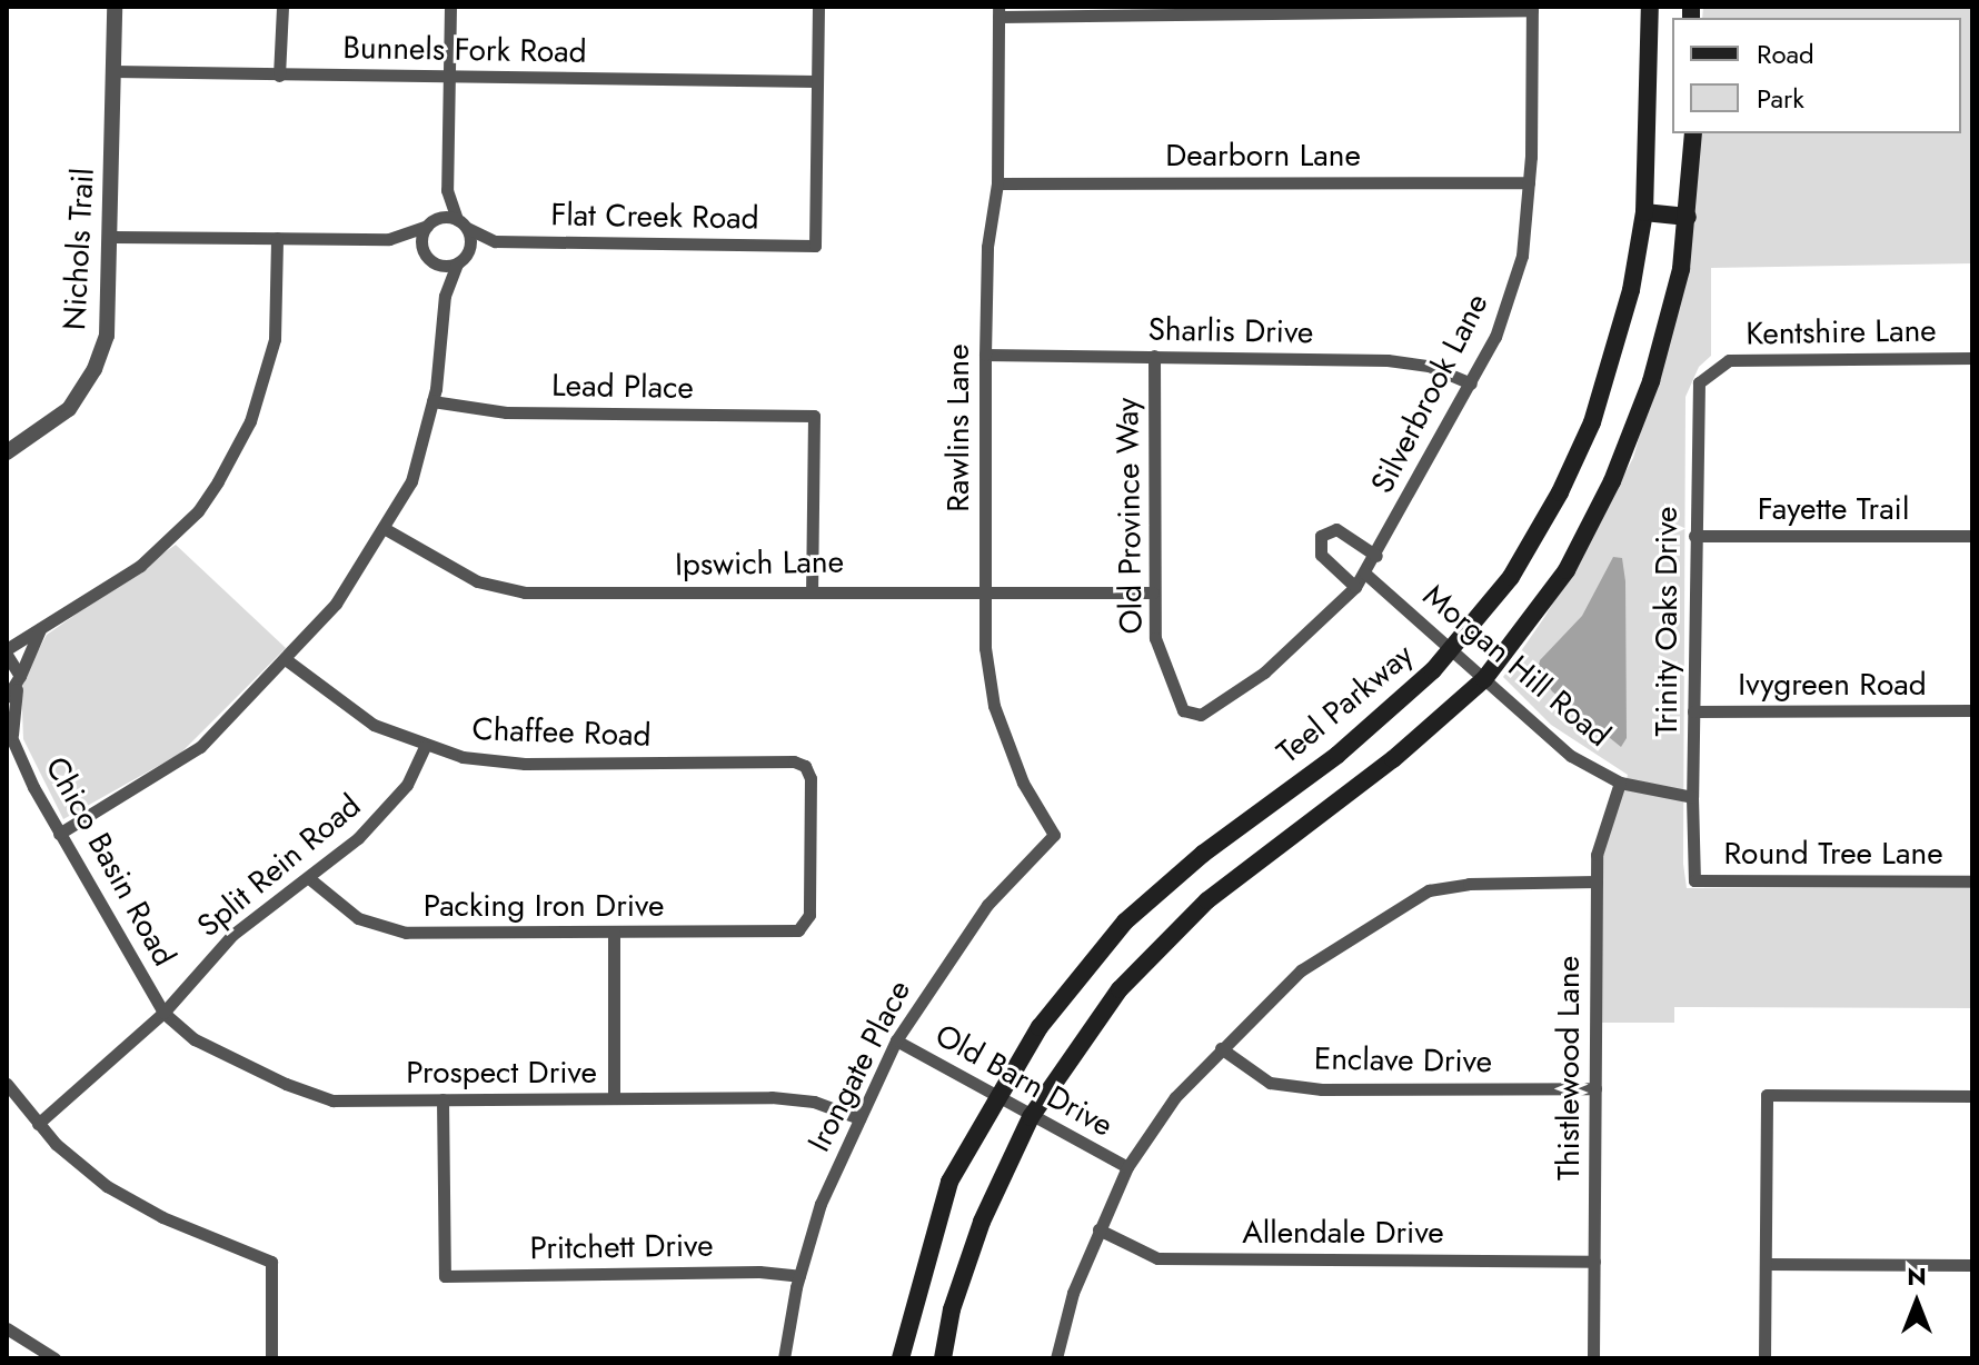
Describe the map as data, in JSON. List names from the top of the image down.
{
  "streets": {
    "main road": ["Teel Parkway"],
    "street": [
      "Bunnels Fork Road",
      "Dearborn Lane",
      "Flat Creek Road",
      "Nichols Trail",
      "Sharlis Drive",
      "Kentshire Lane",
      "Lead Place",
      "Silverbrook Lane",
      "Rawlins Lane",
      "Fayette Trail",
      "Old Province Way",
      "Ipswich Lane",
      "Trinity Oaks Drive",
      "Morgan Hill Road",
      "Ivygreen Road",
      "Chaffee Road",
      "Round Tree Lane",
      "Chico Basin Road",
      "Split Rein Road",
      "Packing Iron Drive",
      "Enclave Drive",
      "Irongate Place",
      "Thistlewood Lane",
      "Prospect Drive",
      "Old Barn Drive",
      "Allendale Drive",
      "Pritchett Drive"
    ]
  },
  "crossings": [
    ["Bunnels Fork Road", "Flat Creek Road"],
    ["Bunnels Fork Road", "Nichols Trail"],
    ["Dearborn Lane", "Silverbrook Lane"],
    ["Dearborn Lane", "Rawlins Lane"],
    ["Sharlis Drive", "Silverbrook Lane"],
    ["Sharlis Drive", "Rawlins Lane"],
    ["Sharlis Drive", "Old Province Way"],
    ["Kentshire Lane", "Trinity Oaks Drive"],
    ["Lead Place", "Ipswich Lane"],
    ["Silverbrook Lane", "Old Province Way"],
    ["Silverbrook Lane", "Morgan Hill Road"],
    ["Rawlins Lane", "Ipswich Lane"],
    ["Rawlins Lane", "Irongate Place"],
    ["Fayette Trail", "Trinity Oaks Drive"],
    ["Old Province Way", "Ipswich Lane"],
    ["Trinity Oaks Drive", "Morgan Hill Road"],
    ["Trinity Oaks Drive", "Ivygreen Road"],
    ["Trinity Oaks Drive", "Round Tree Lane"],
    ["Morgan Hill Road", "Teel Parkway"],
    ["Morgan Hill Road", "Thistlewood Lane"],
    ["Teel Parkway", "Old Barn Drive"],
    ["Chaffee Road", "Split Rein Road"],
    ["Chaffee Road", "Packing Iron Drive"],
    ["Chico Basin Road", "Split Rein Road"],
    ["Chico Basin Road", "Prospect Drive"],
    ["Split Rein Road", "Packing Iron Drive"],
    ["Split Rein Road", "Prospect Drive"],
    ["Enclave Drive", "Thistlewood Lane"],
    ["Irongate Place", "Prospect Drive"],
    ["Irongate Place", "Old Barn Drive"],
    ["Irongate Place", "Pritchett Drive"],
    ["Thistlewood Lane", "Allendale Drive"],
    ["Prospect Drive", "Pritchett Drive"]
  ],
  "legend": ["Road", "Park"],
  "north": "top"
}
